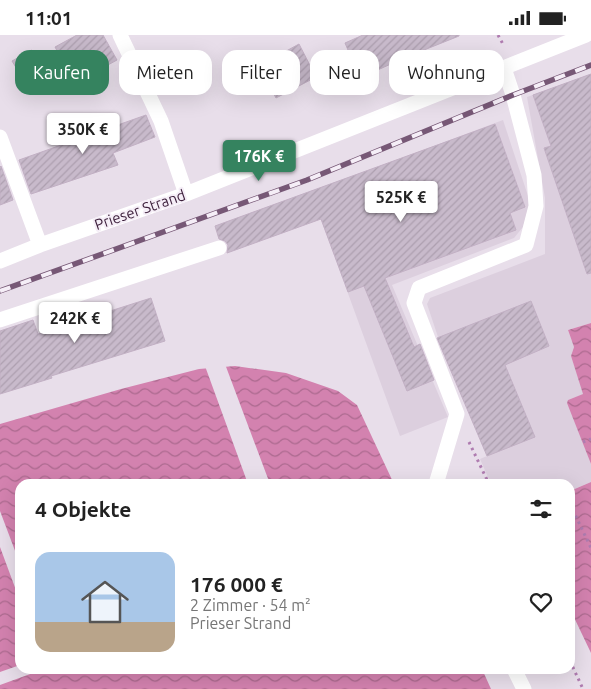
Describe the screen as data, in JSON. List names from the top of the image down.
{
  "streets": {
    "street": ["Prieser Strand"]
  },
  "page": {
    "status": "11:01",
    "chip": [
      "Kaufen",
      "Mieten",
      "Filter",
      "Neu",
      "Wohnung"
    ],
    "price": [
      "350K €",
      "176K €",
      "525K €",
      "242K €"
    ],
    "heading": "4 Objekte",
    "list": [
      {
        "name": "176 000 €",
        "note": "2 Zimmer · 54 m² · Prieser Strand"
      }
    ]
  }
}
